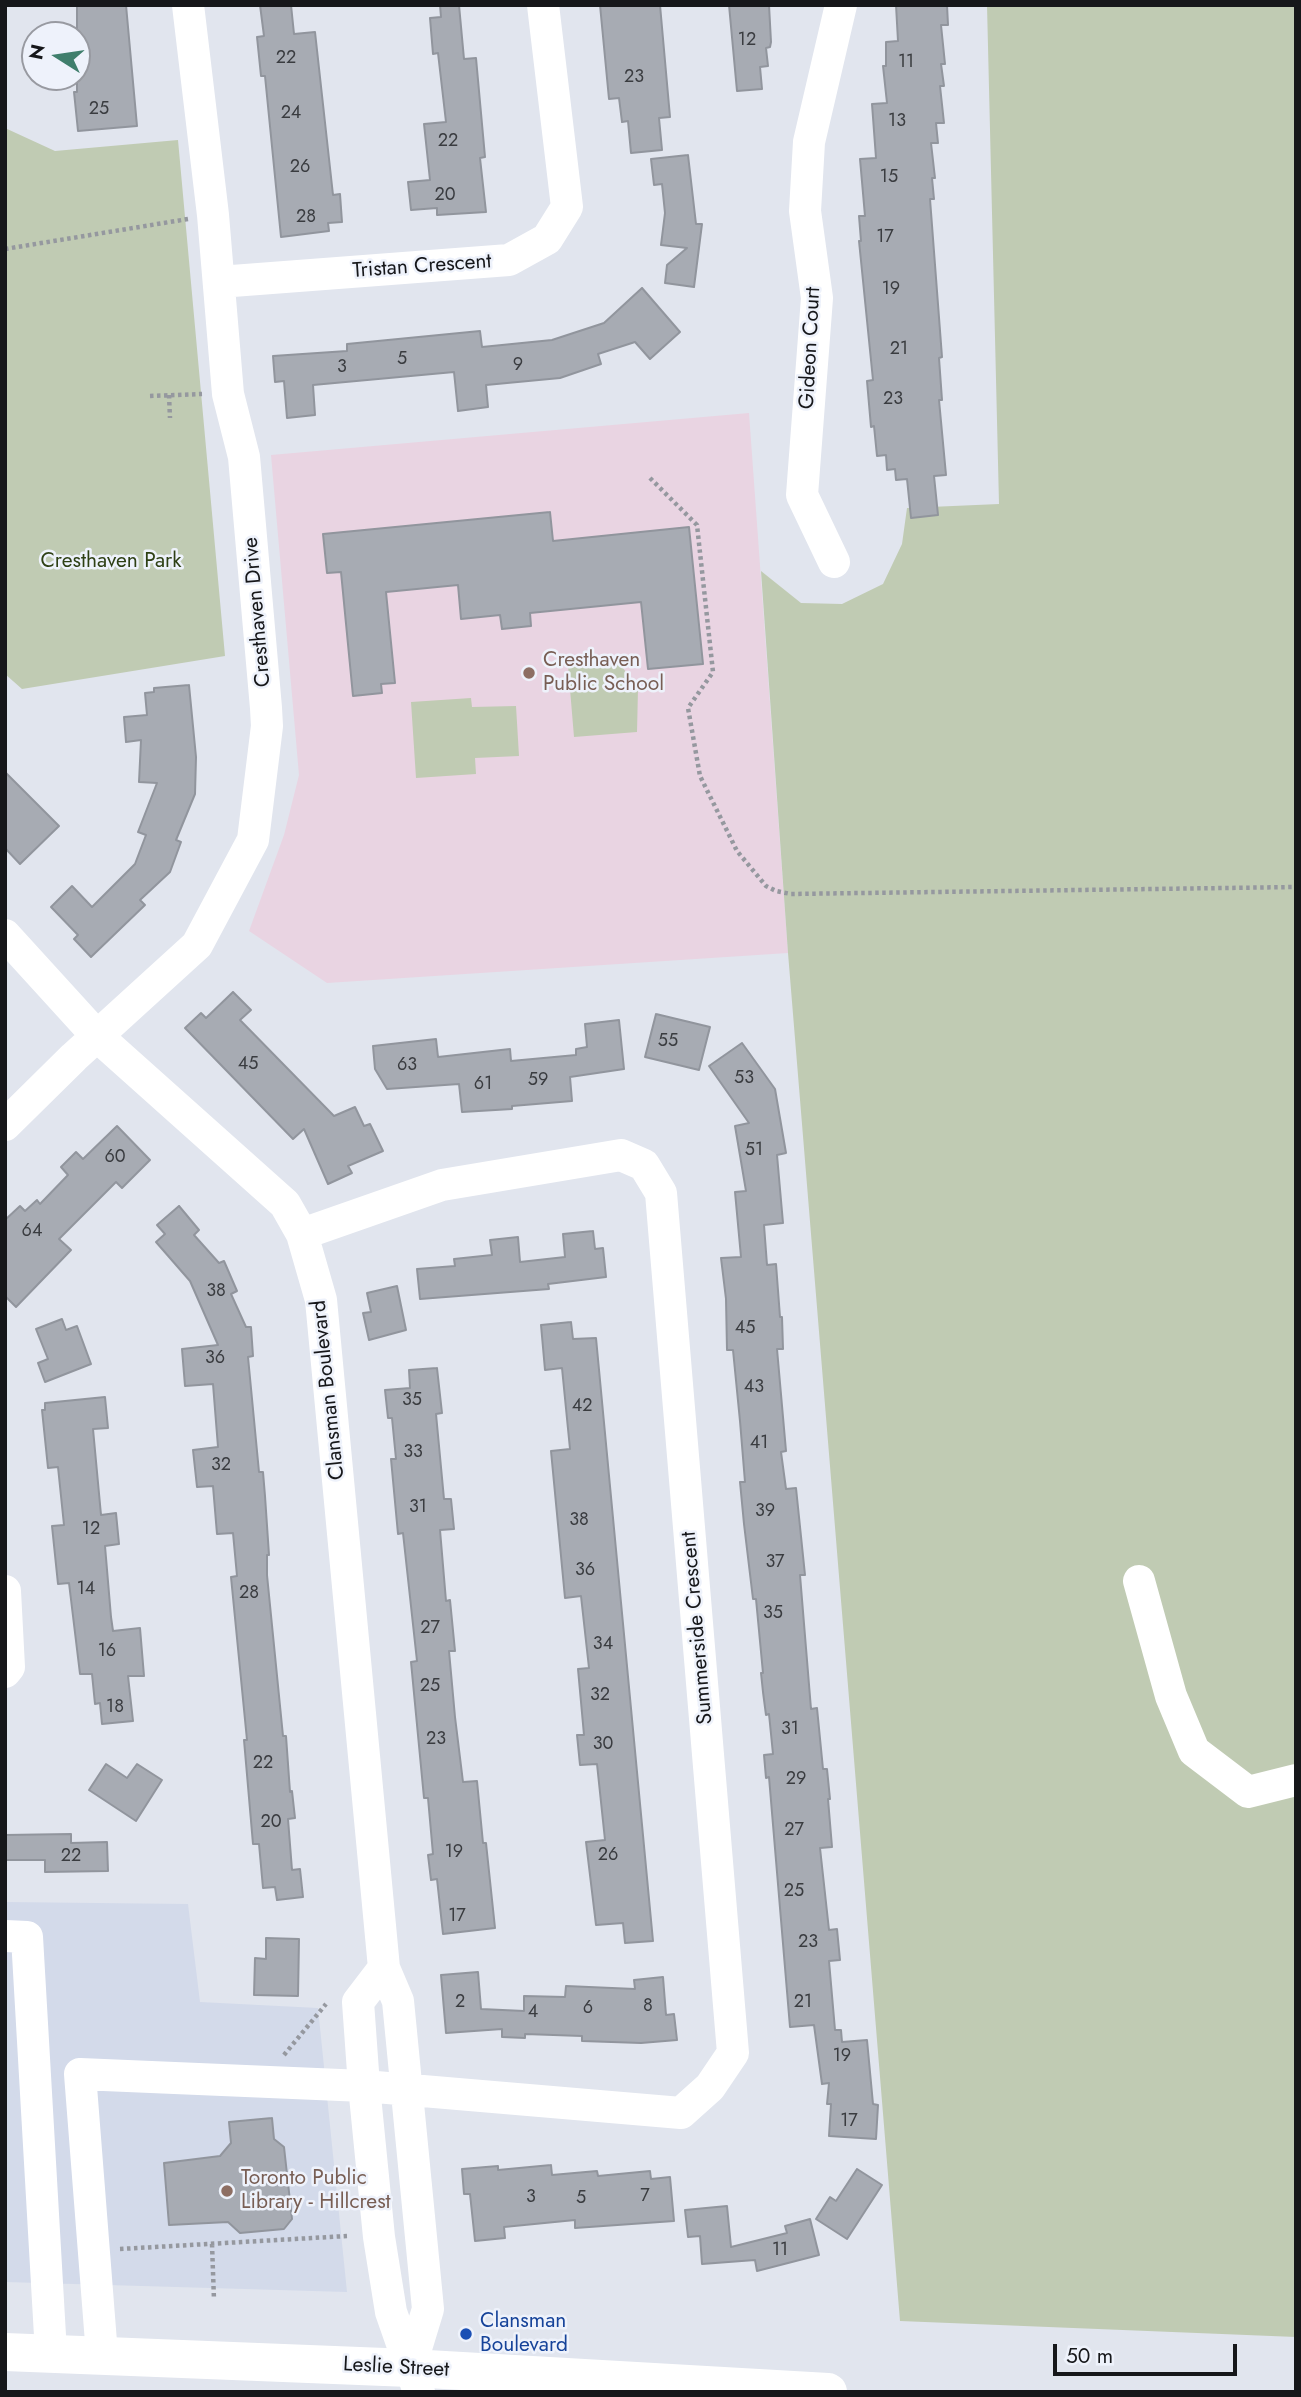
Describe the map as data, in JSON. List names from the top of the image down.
{
  "streets": {
    "main road": ["Leslie Street"],
    "street": [
      "Tristan Crescent",
      "Gideon Court",
      "Cresthaven Drive",
      "Clansman Boulevard",
      "Summerside Crescent"
    ]
  },
  "crossings": [
    ["Tristan Crescent", "Cresthaven Drive"],
    ["Cresthaven Drive", "Clansman Boulevard"],
    ["Clansman Boulevard", "Summerside Crescent"],
    ["Clansman Boulevard", "Leslie Street"]
  ],
  "parks": ["Cresthaven Park"],
  "places": ["Cresthaven Public School", "Toronto Public Library - Hillcrest", "Clansman Boulevard"],
  "house_numbers": [
    "12",
    "22",
    "11",
    "23",
    "25",
    "24",
    "13",
    "22",
    "26",
    "15",
    "20",
    "28",
    "17",
    "19",
    "21",
    "5",
    "9",
    "3",
    "23",
    "55",
    "45",
    "63",
    "53",
    "59",
    "61",
    "51",
    "60",
    "64",
    "38",
    "45",
    "36",
    "43",
    "35",
    "42",
    "41",
    "33",
    "32",
    "31",
    "39",
    "38",
    "12",
    "37",
    "36",
    "14",
    "28",
    "35",
    "27",
    "34",
    "16",
    "25",
    "32",
    "18",
    "31",
    "23",
    "30",
    "22",
    "29",
    "20",
    "27",
    "19",
    "26",
    "22",
    "25",
    "17",
    "23",
    "2",
    "21",
    "8",
    "6",
    "4",
    "19",
    "17",
    "7",
    "3",
    "5",
    "11"
  ],
  "scale_bar": "50 m",
  "north": "left"
}
